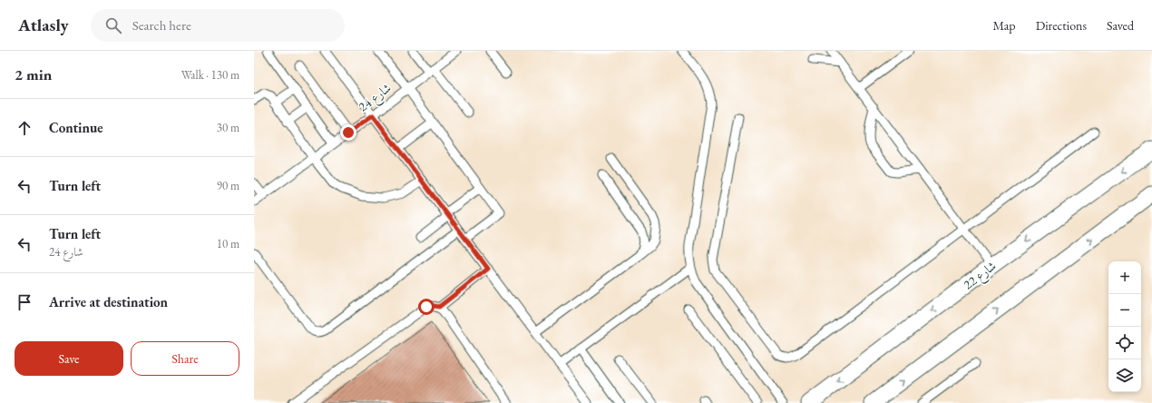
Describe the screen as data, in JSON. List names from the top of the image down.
{
  "streets": {
    "street": ["شارع 22"],
    "lane": ["شارع 24"]
  },
  "page": {
    "header": "Atlasly",
    "search": "Search here",
    "nav": ["Map", "Directions", "Saved"],
    "heading": ["2 min", "Walk · 130 m"],
    "list": [
      ["Continue", "30 m"],
      ["Turn left", "90 m"],
      ["Turn left", "شارع 24", "10 m"],
      "Arrive at destination"
    ],
    "map_buttons": ["+", "−"],
    "buttons": ["Save", "Share"]
  }
}
